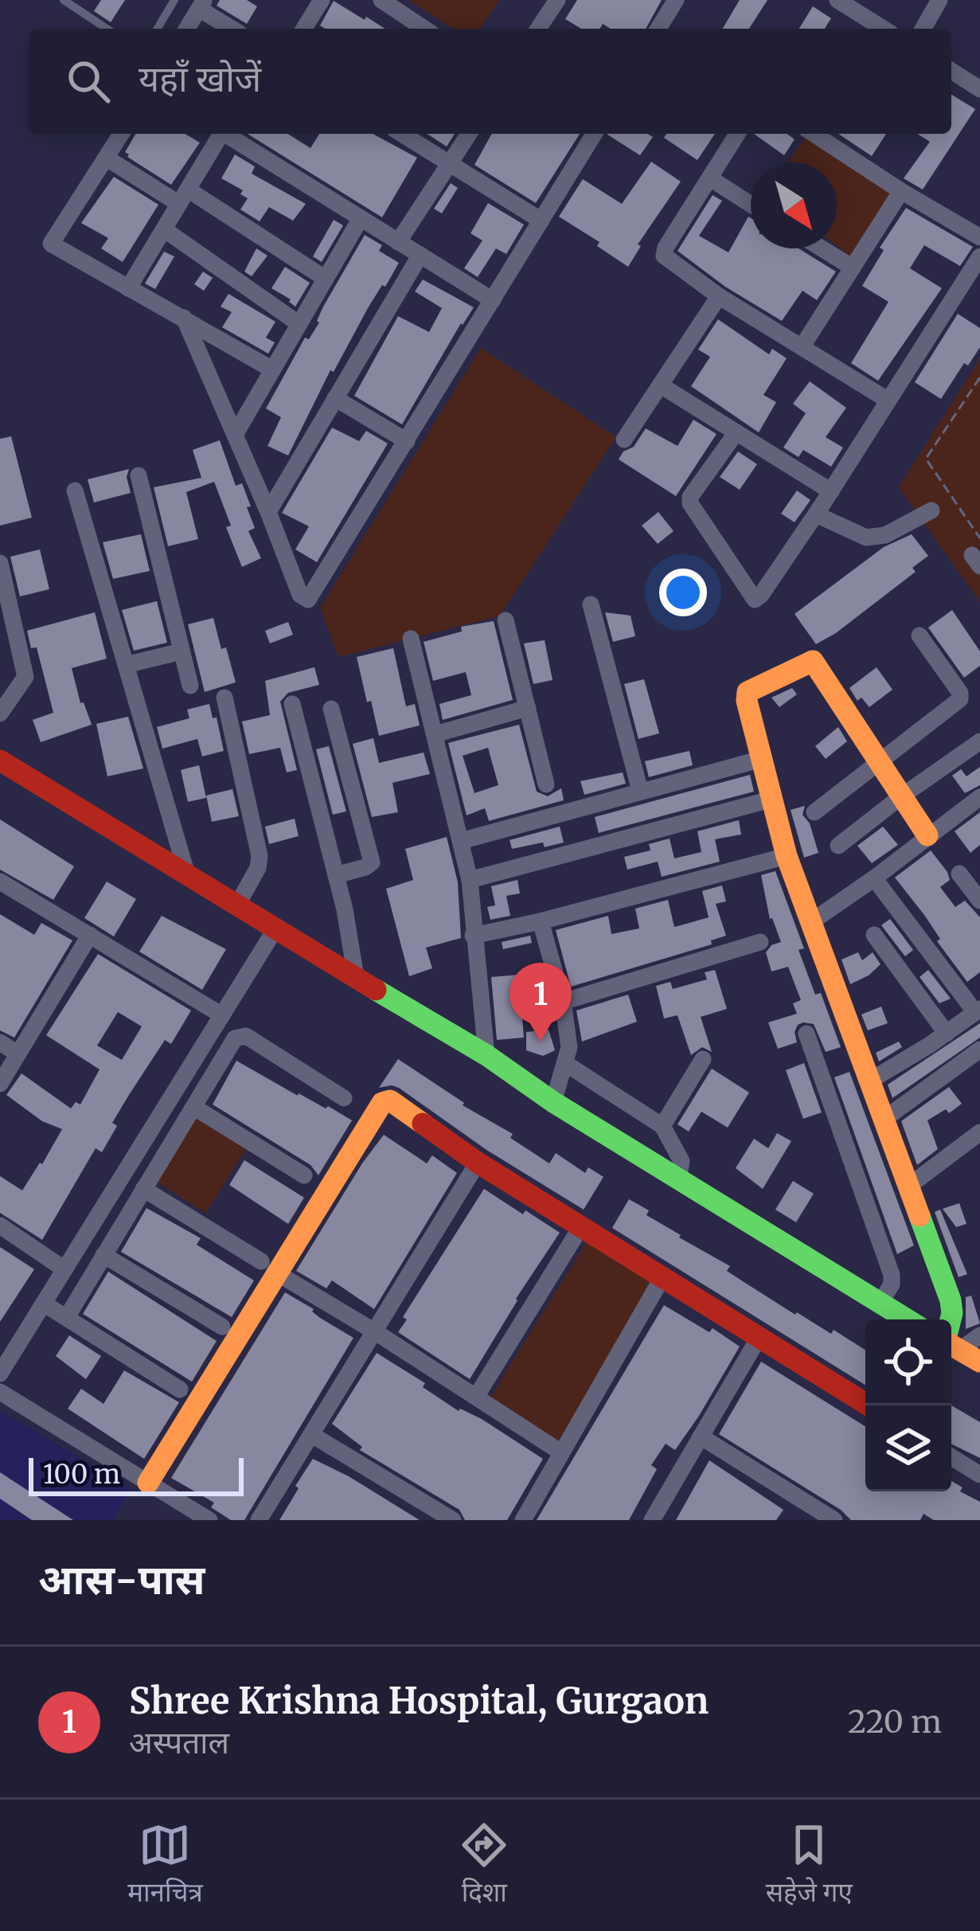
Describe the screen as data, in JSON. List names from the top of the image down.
{
  "scale_bar": "100 m",
  "north": "bottom right",
  "page": {
    "search": "यहाँ खोजें",
    "pins": "1",
    "scale": "100 m",
    "heading": "आस-पास",
    "list": [
      {
        "mark": "1",
        "name": "Shree Krishna Hospital, Gurgaon",
        "note": "अस्पताल",
        "value": "220 m"
      }
    ],
    "nav": ["मानचित्र", "दिशा", "सहेजे गए"]
  }
}
